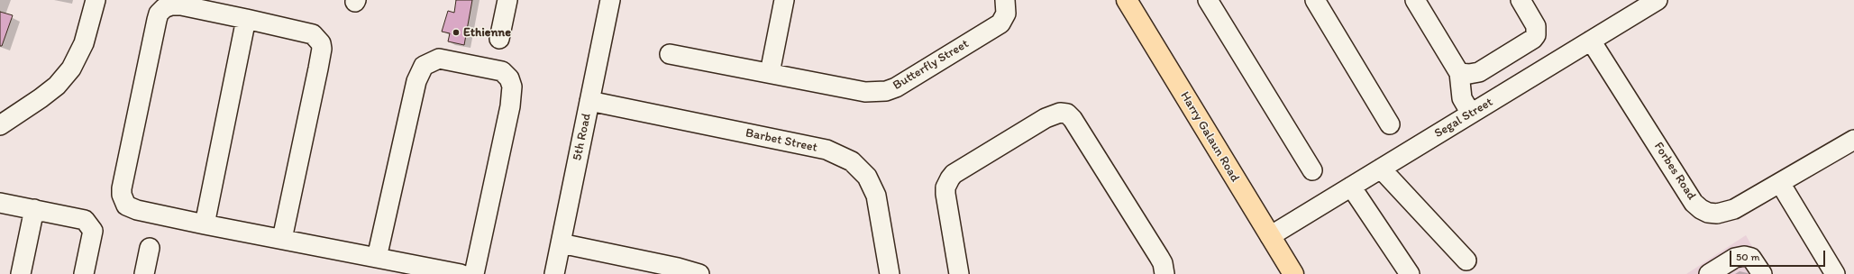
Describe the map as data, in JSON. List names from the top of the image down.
{
  "streets": {
    "main road": ["Harry Galaun Road"],
    "street": [
      "Butterfly Street",
      "Segal Street",
      "5th Road",
      "Barbet Street",
      "Forbes Road"
    ]
  },
  "crossings": [
    ["Segal Street", "Harry Galaun Road"],
    ["Segal Street", "Forbes Road"],
    ["5th Road", "Barbet Street"]
  ],
  "places": ["Ethienne"],
  "scale_bar": "50 m"
}
